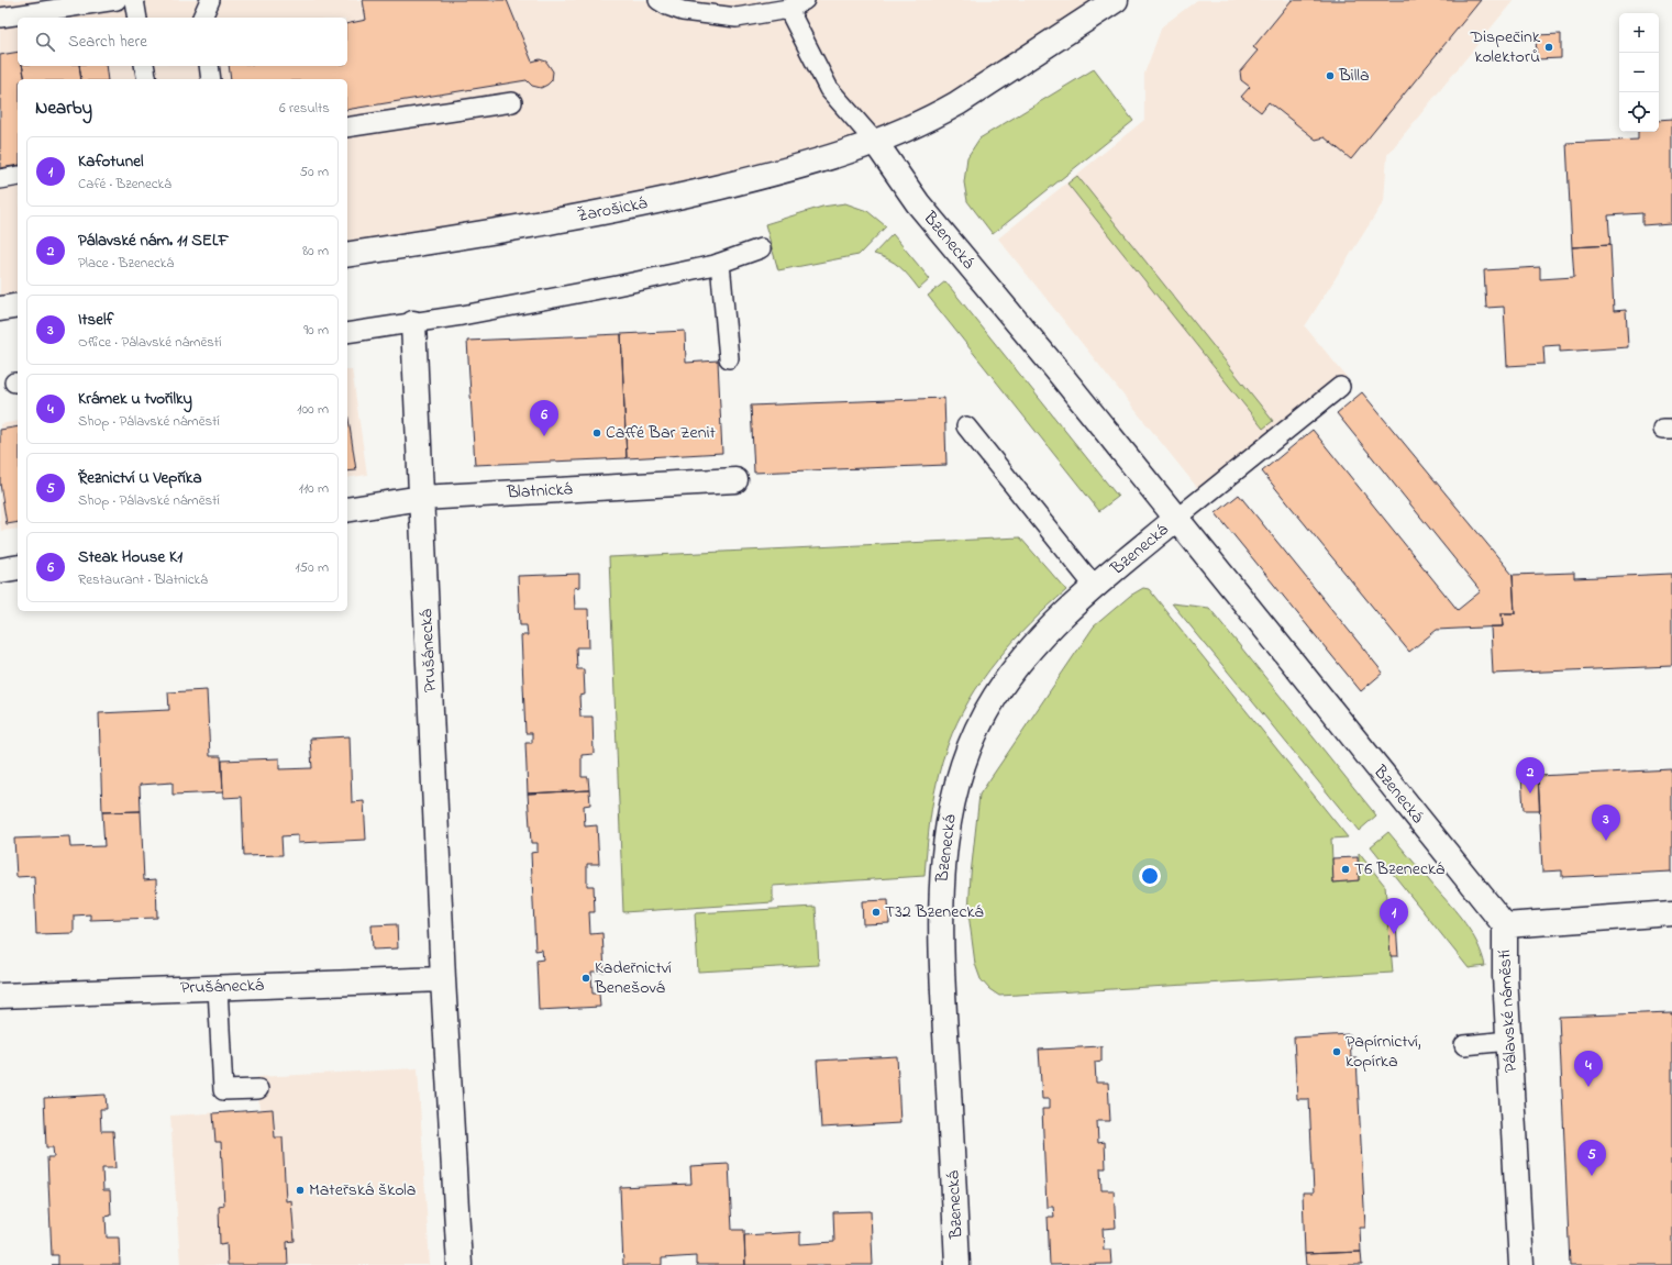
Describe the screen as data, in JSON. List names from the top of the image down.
{
  "streets": {
    "street": [
      "Žarošická",
      "Bzenecká",
      "Blatnická",
      "Prušánecká",
      "Pálavské náměstí"
    ]
  },
  "crossings": [
    ["Žarošická", "Bzenecká"],
    ["Bzenecká", "Pálavské náměstí"],
    ["Blatnická", "Prušánecká"]
  ],
  "places": [
    "Dispečink kolektorů",
    "Billa",
    "Caffé Bar Zenit",
    "T6 Bzenecká",
    "T32 Bzenecká",
    "Kadeřnictví Benešová",
    "Papírnictví, kopírka",
    "Mateřská škola"
  ],
  "page": {
    "map_buttons": ["+", "−"],
    "search": "Search here",
    "heading": ["Nearby", "6 results"],
    "list": [
      {
        "mark": "1",
        "name": "Kafotunel",
        "note": "Café · Bzenecká",
        "value": "50 m"
      },
      {
        "mark": "2",
        "name": "Pálavské nám. 11 SELF",
        "note": "Place · Bzenecká",
        "value": "80 m"
      },
      {
        "mark": "3",
        "name": "Itself",
        "note": "Office · Pálavské náměstí",
        "value": "90 m"
      },
      {
        "mark": "4",
        "name": "Krámek u tvořilky",
        "note": "Shop · Pálavské náměstí",
        "value": "100 m"
      },
      {
        "mark": "5",
        "name": "Řeznictví U Vepříka",
        "note": "Shop · Pálavské náměstí",
        "value": "110 m"
      },
      {
        "mark": "6",
        "name": "Steak House K1",
        "note": "Restaurant · Blatnická",
        "value": "150 m"
      }
    ],
    "pins": [
      "6",
      "2",
      "3",
      "1",
      "4",
      "5"
    ]
  }
}
